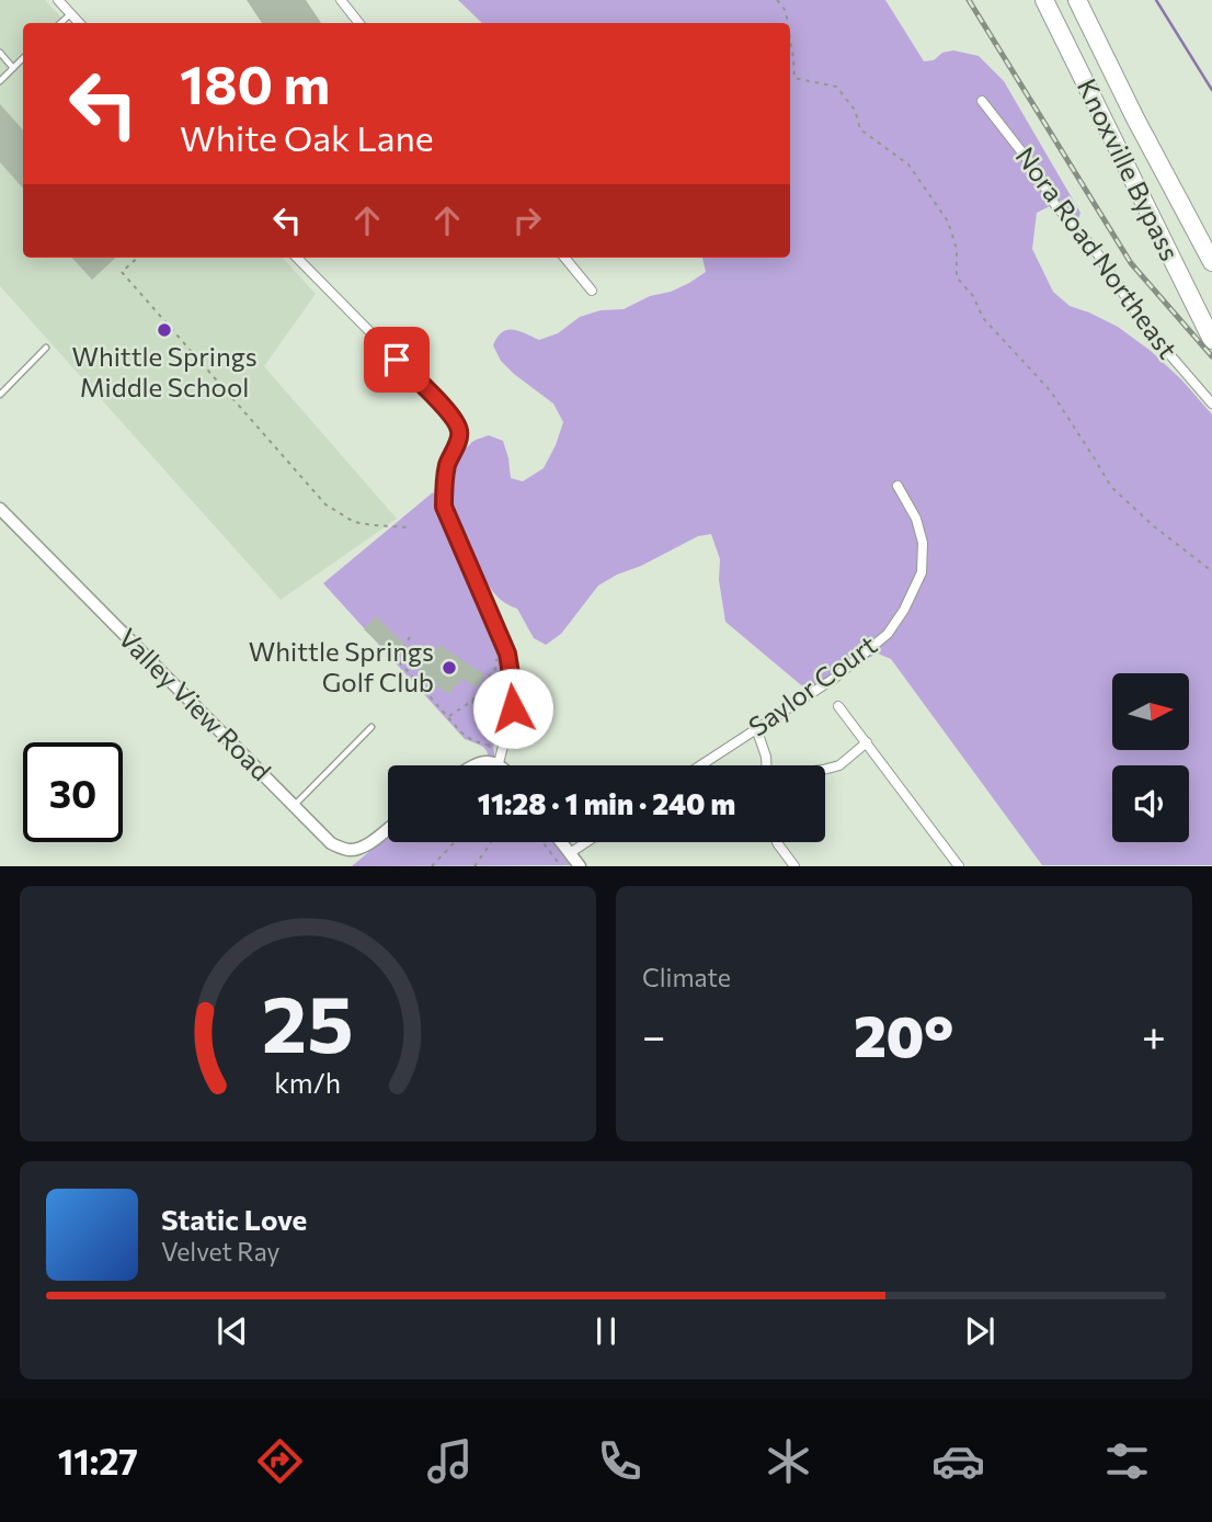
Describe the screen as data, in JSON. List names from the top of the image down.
{
  "streets": {
    "highway": ["Knoxville Bypass"],
    "street": ["Nora Road Northeast", "Saylor Court", "Valley View Road"]
  },
  "places": ["Whittle Springs Middle School", "Whittle Springs Golf Club"],
  "north": "right",
  "page": {
    "turn": ["180 m", "White Oak Lane"],
    "limit": "30",
    "trip": "11:28 · 1 min · 240 m",
    "tile": "Climate",
    "heat": ["−", "20°", "+"],
    "song": ["Static Love", "Velvet Ray"],
    "tabs": "11:27",
    "gauge": ["25", "km/h"]
  }
}
